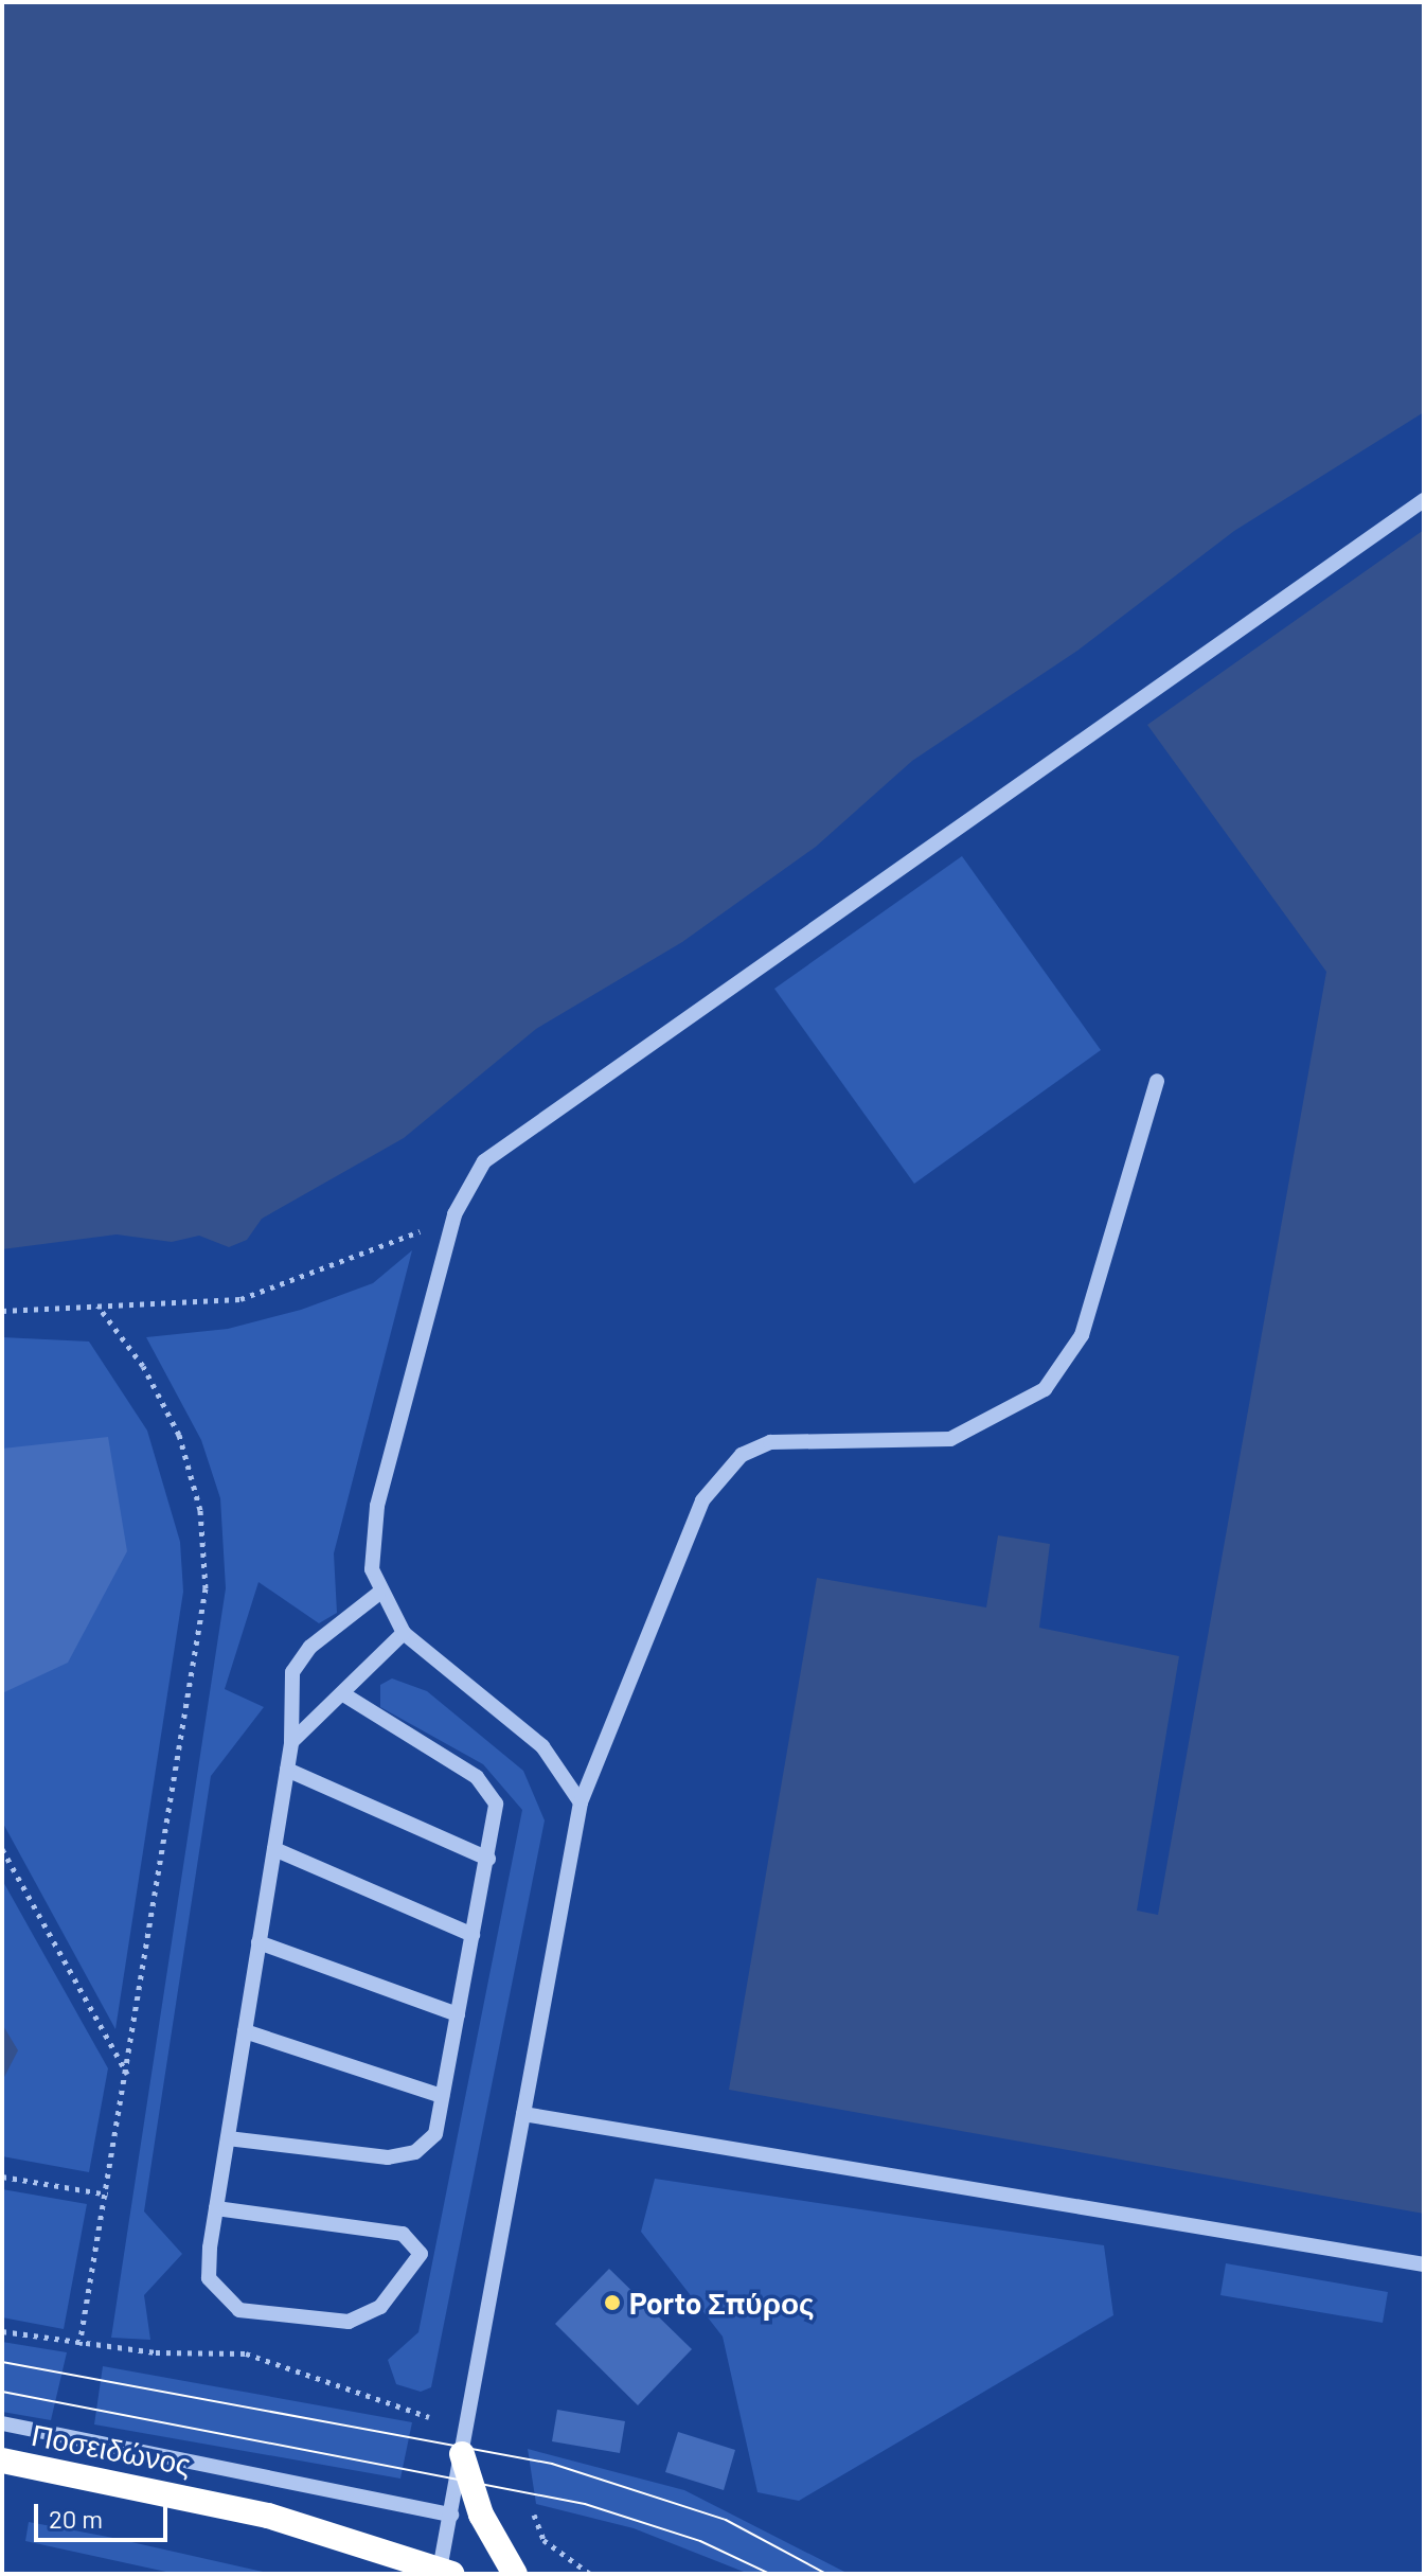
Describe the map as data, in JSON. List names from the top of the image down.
{
  "streets": {
    "highway": ["Ποσειδώνος"]
  },
  "places": ["Porto Σπύρος"],
  "scale_bar": "20 m"
}
